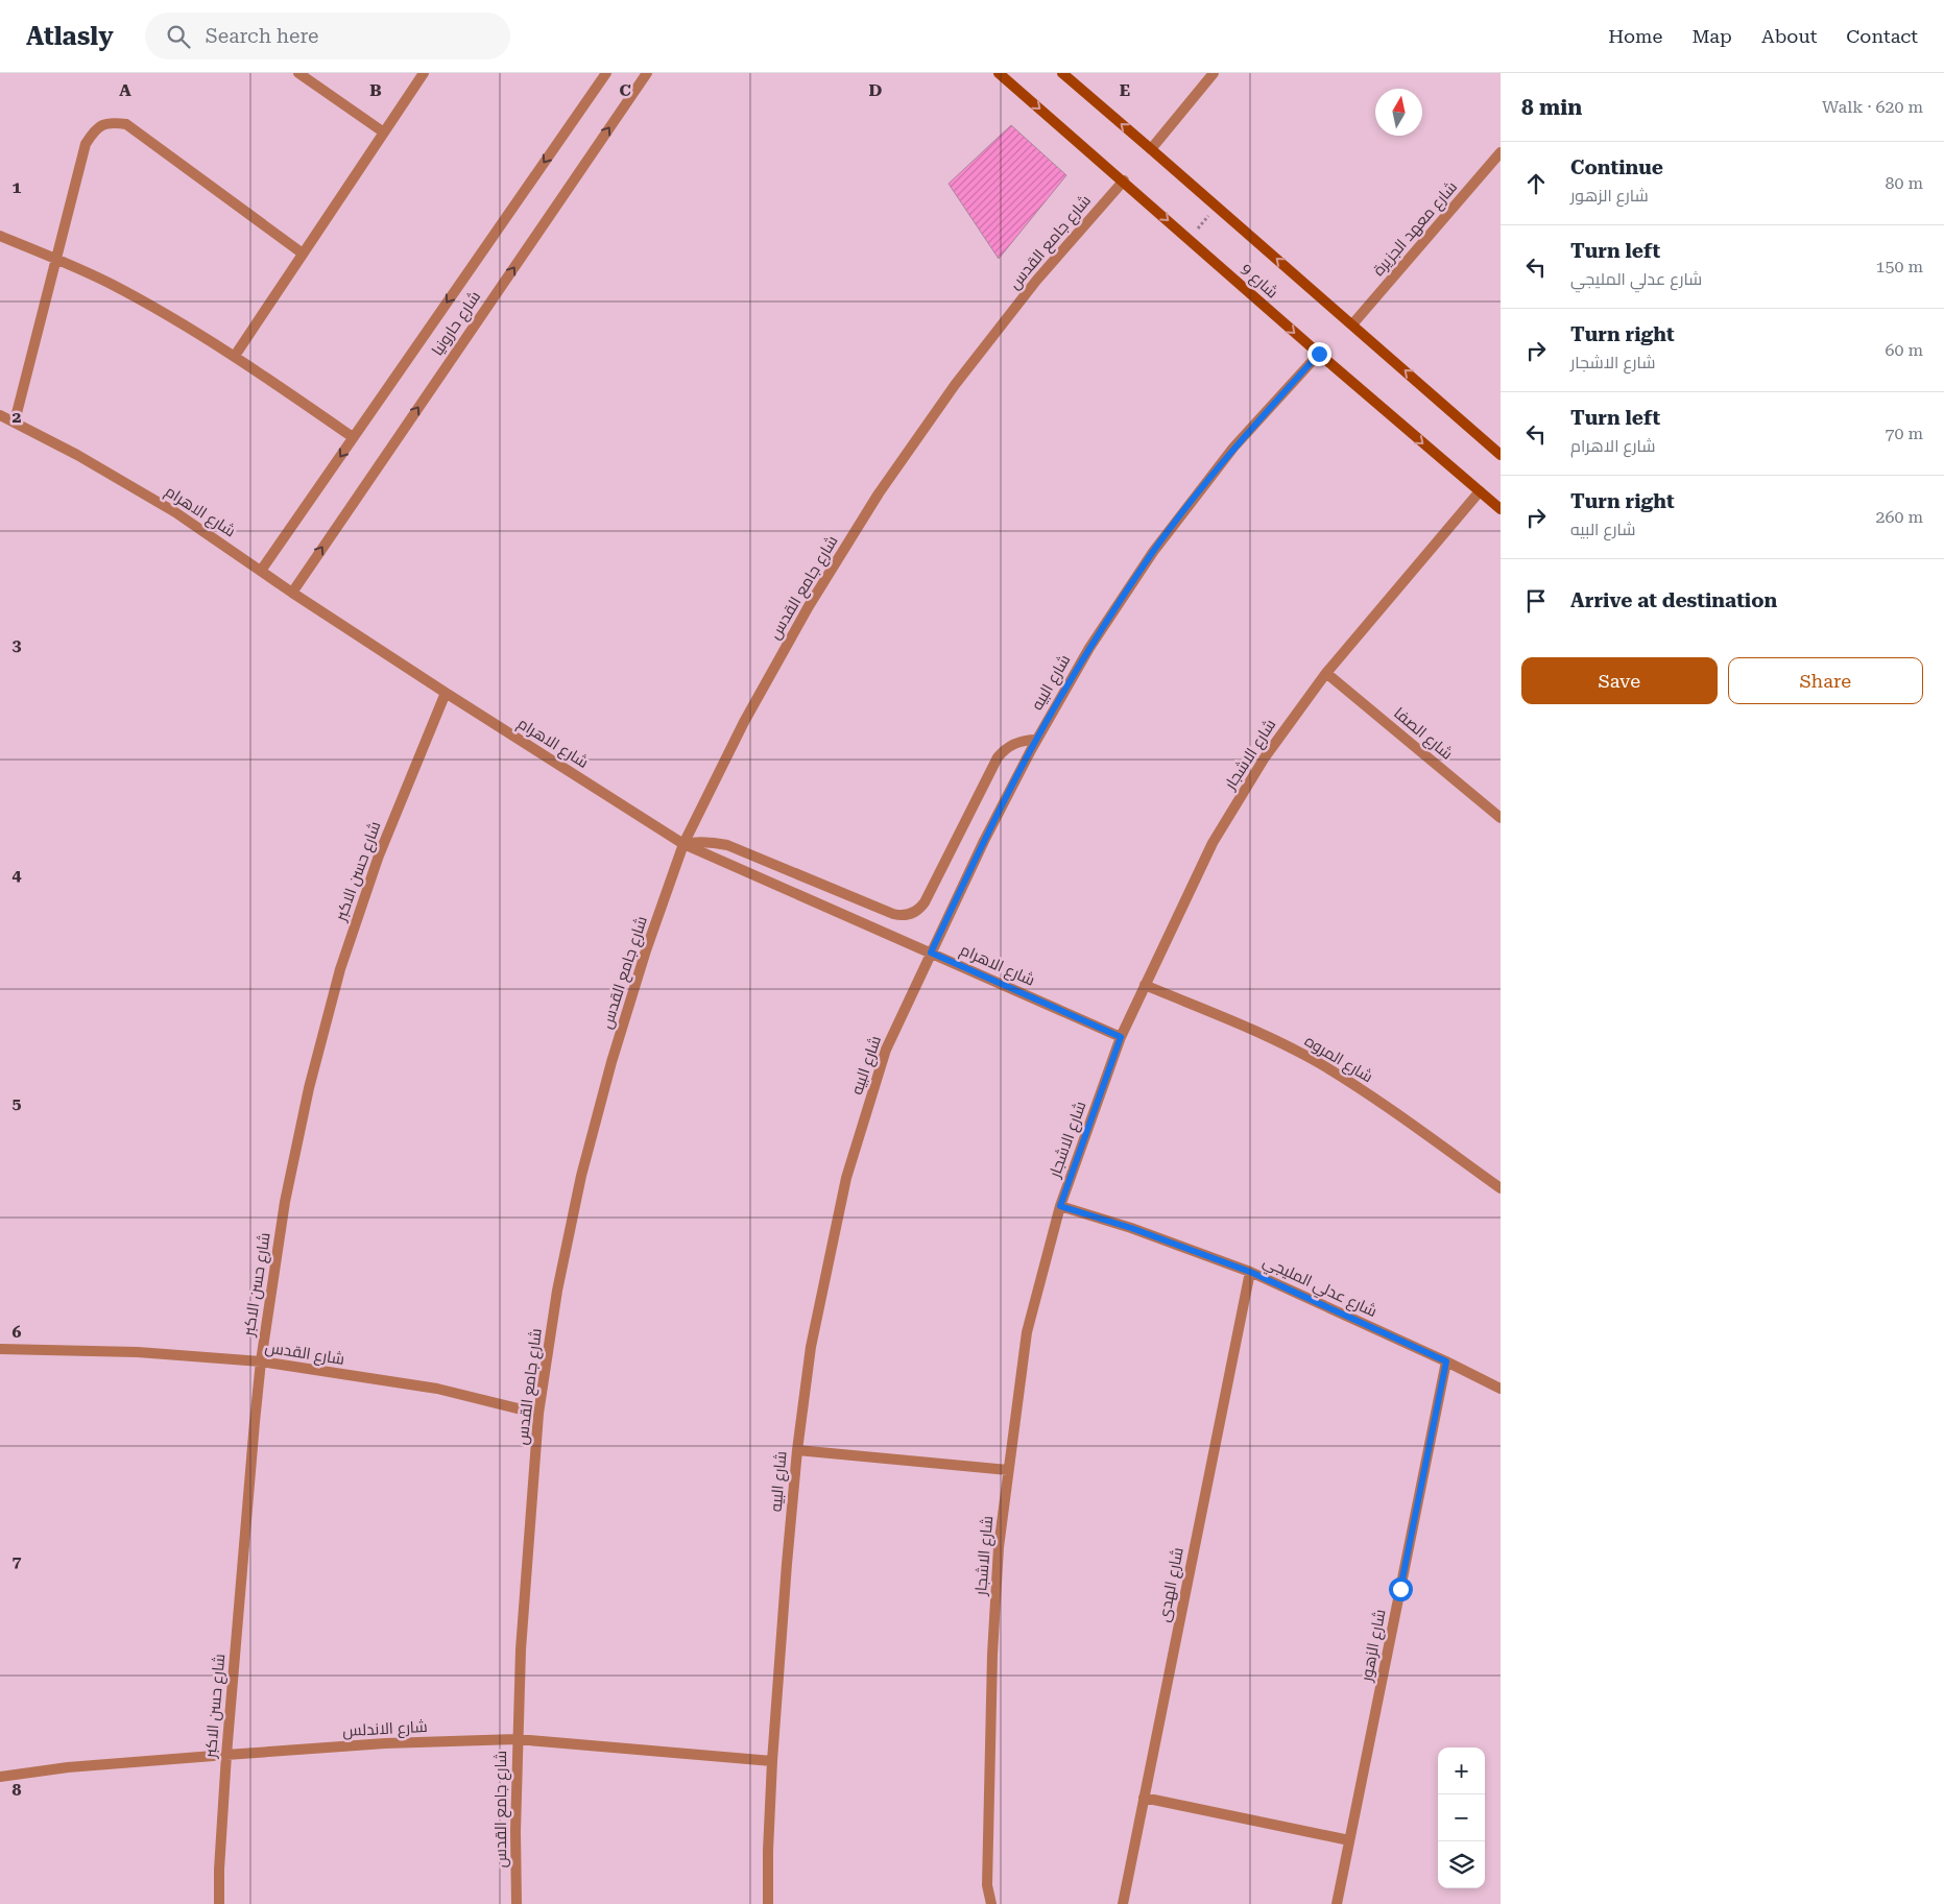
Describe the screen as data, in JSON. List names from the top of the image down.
{
  "streets": {
    "main road": ["شارع 9"],
    "street": [
      "شارع معهد الجزيرة",
      "شارع جامع القدس",
      "شارع حارونيا",
      "شارع الاهرام",
      "شارع البيه",
      "شارع الصفا",
      "شارع الاشجار",
      "شارع حسن الاكبر",
      "شارع المروه",
      "شارع عدلي المليجي",
      "شارع القدس",
      "شارع الهدى",
      "شارع الزهور",
      "شارع الاندلس"
    ]
  },
  "crossings": [
    ["شارع معهد الجزيرة", "شارع 9"],
    ["شارع جامع القدس", "شارع 9"],
    ["شارع جامع القدس", "شارع الاهرام"],
    ["شارع جامع القدس", "شارع القدس"],
    ["شارع جامع القدس", "شارع الاندلس"],
    ["شارع 9", "شارع البيه"],
    ["شارع 9", "شارع الاشجار"],
    ["شارع حارونيا", "شارع الاهرام"],
    ["شارع الاهرام", "شارع البيه"],
    ["شارع الاهرام", "شارع الاشجار"],
    ["شارع الاهرام", "شارع حسن الاكبر"],
    ["شارع البيه", "شارع الاندلس"],
    ["شارع الصفا", "شارع الاشجار"],
    ["شارع الاشجار", "شارع المروه"],
    ["شارع الاشجار", "شارع عدلي المليجي"],
    ["شارع حسن الاكبر", "شارع القدس"],
    ["شارع حسن الاكبر", "شارع الاندلس"],
    ["شارع عدلي المليجي", "شارع الهدى"],
    ["شارع عدلي المليجي", "شارع الزهور"]
  ],
  "north": "top",
  "page": {
    "header": "Atlasly",
    "search": "Search here",
    "nav": [
      "Home",
      "Map",
      "About",
      "Contact"
    ],
    "heading": ["8 min", "Walk · 620 m"],
    "list": [
      ["Continue", "شارع الزهور", "80 m"],
      ["Turn left", "شارع عدلي المليجي", "150 m"],
      ["Turn right", "شارع الاشجار", "60 m"],
      ["Turn left", "شارع الاهرام", "70 m"],
      ["Turn right", "شارع البيه", "260 m"],
      "Arrive at destination"
    ],
    "buttons": ["Save", "Share"],
    "map_buttons": ["+", "−"]
  },
  "grid": {
    "columns": [
      "A",
      "B",
      "C",
      "D",
      "E"
    ],
    "rows": [
      "1",
      "2",
      "3",
      "4",
      "5",
      "6",
      "7",
      "8"
    ]
  }
}
